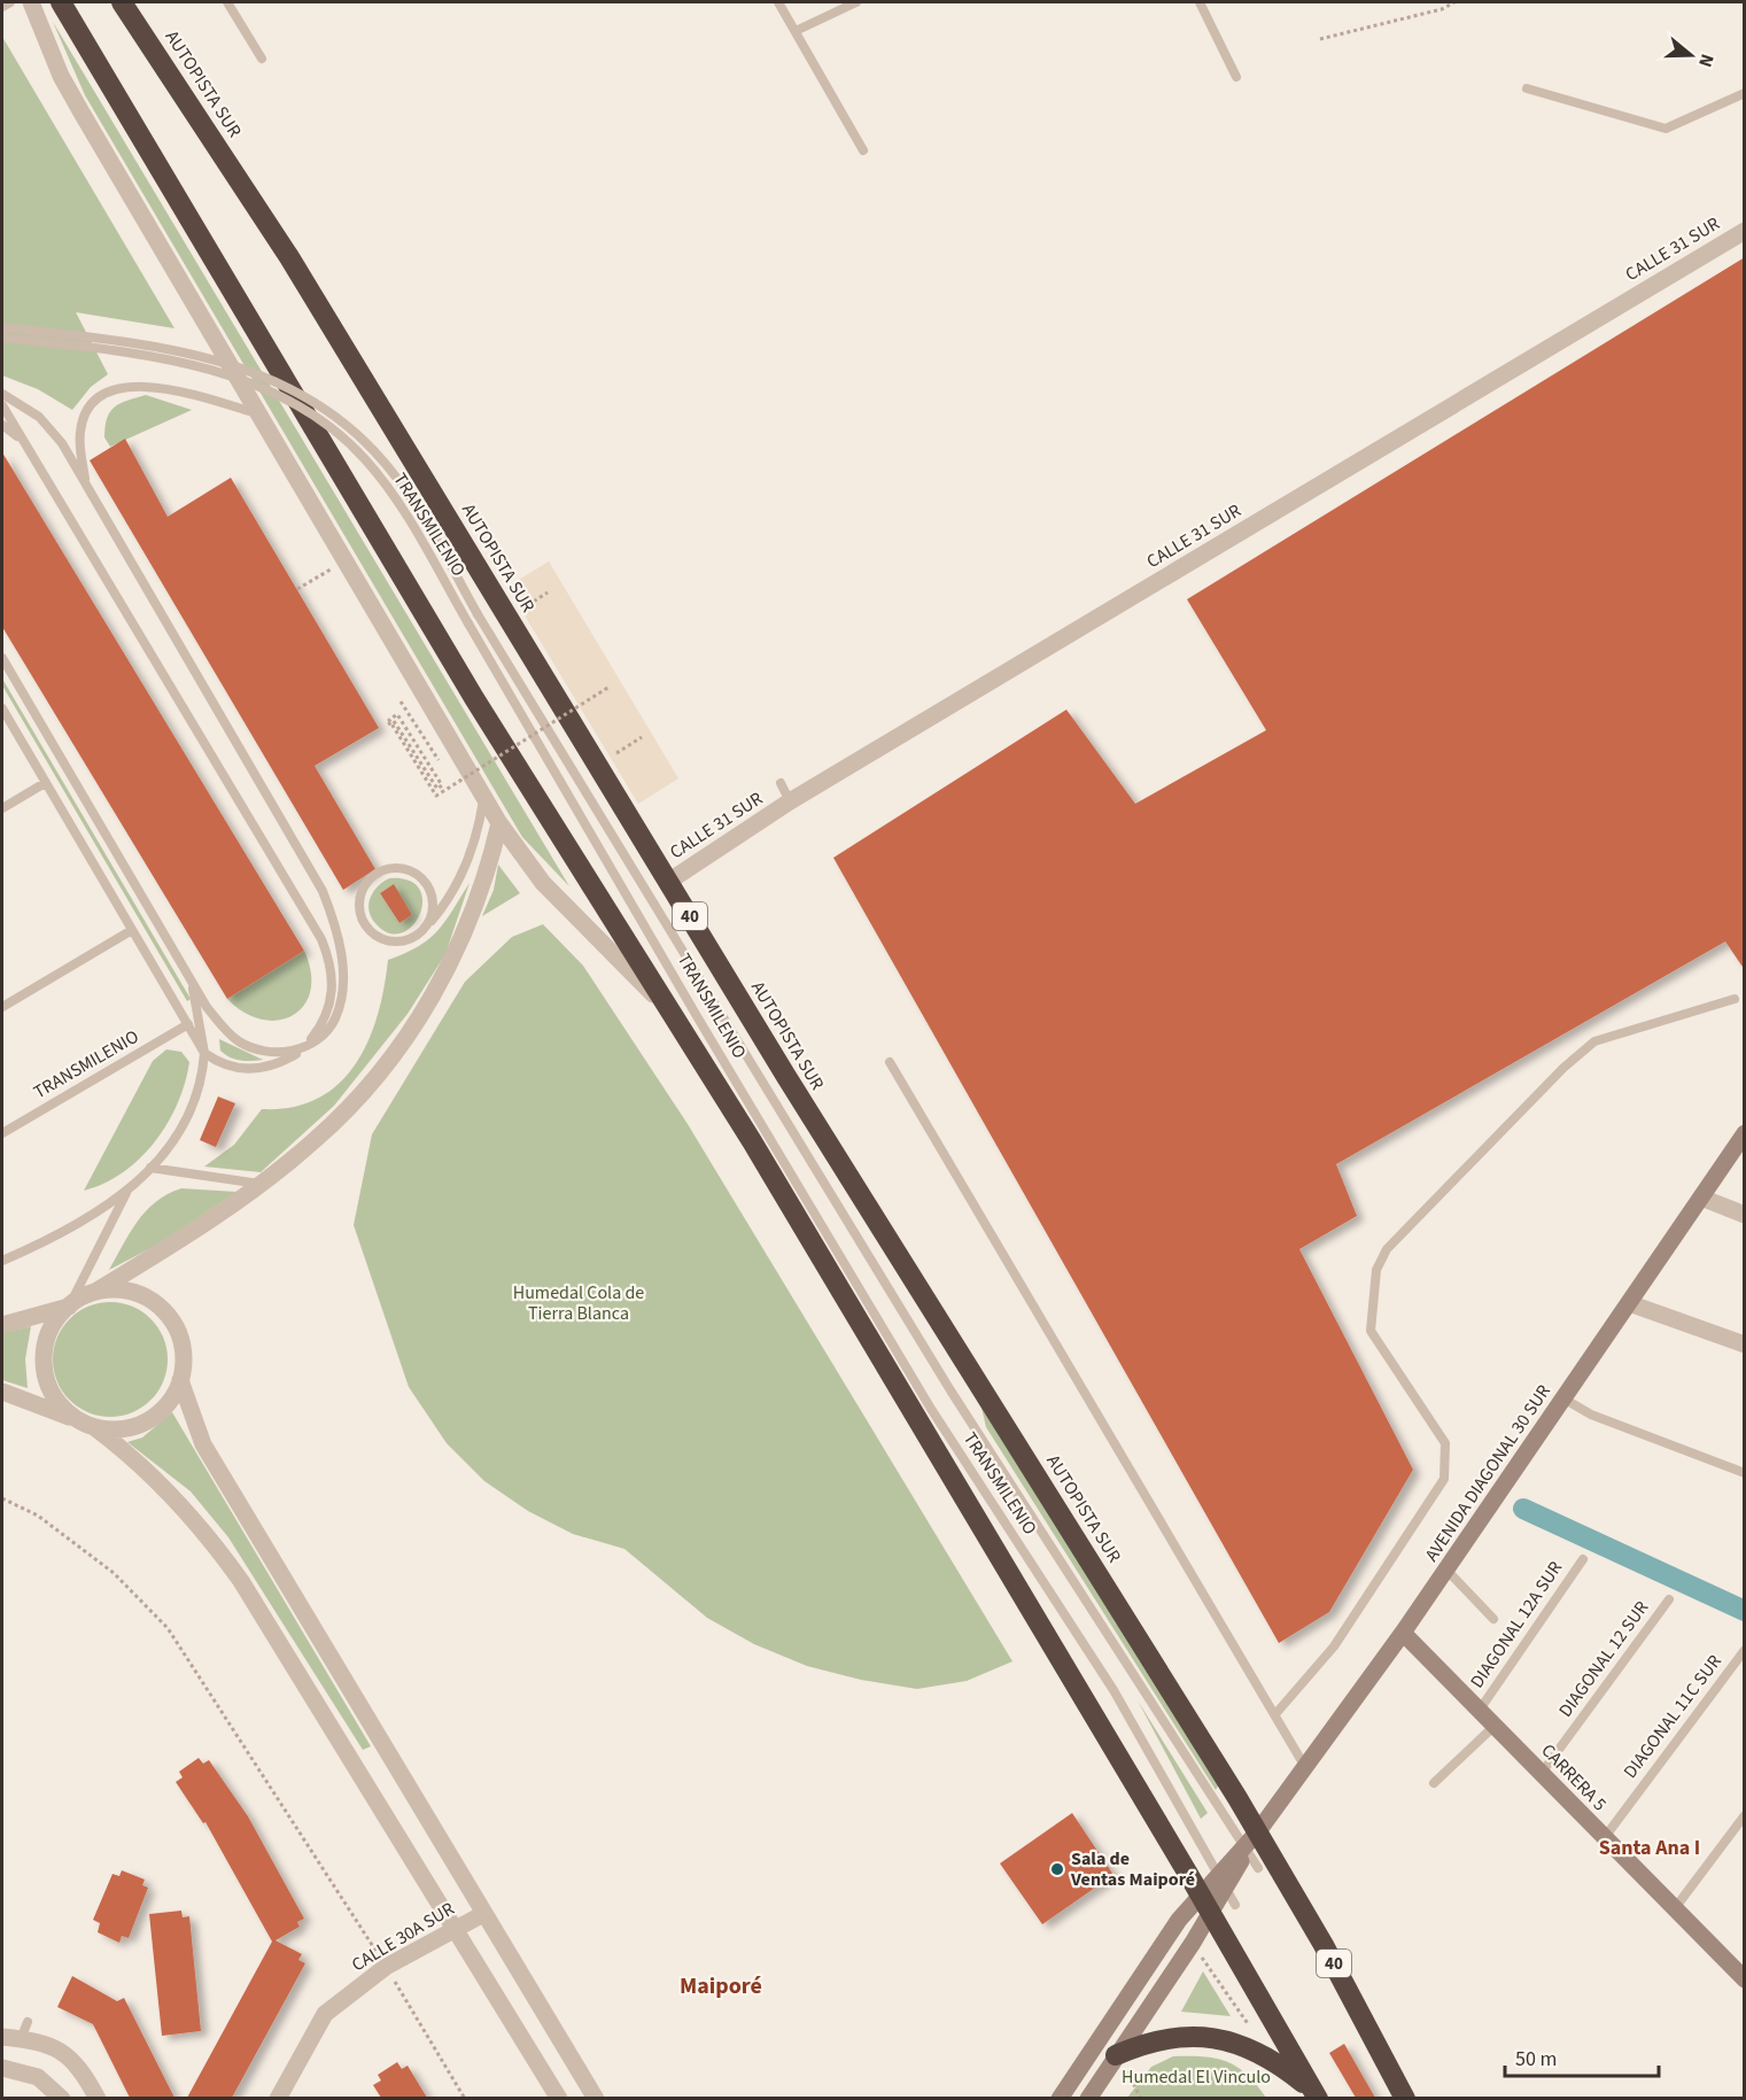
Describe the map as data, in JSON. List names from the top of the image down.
{
  "streets": {
    "highway": ["AUTOPISTA SUR", "40"],
    "street": [
      "CALLE 31 SUR",
      "AVENIDA DIAGONAL 30 SUR",
      "CARRERA 5",
      "CALLE 30A SUR"
    ],
    "lane": [
      "TRANSMILENIO",
      "DIAGONAL 12A SUR",
      "DIAGONAL 12 SUR",
      "DIAGONAL 11C SUR"
    ]
  },
  "crossings": [
    ["AUTOPISTA SUR", "CALLE 31 SUR"],
    ["AUTOPISTA SUR", "TRANSMILENIO"],
    ["AUTOPISTA SUR", "AVENIDA DIAGONAL 30 SUR"],
    ["TRANSMILENIO", "AVENIDA DIAGONAL 30 SUR"],
    ["AVENIDA DIAGONAL 30 SUR", "CARRERA 5"],
    ["DIAGONAL 12A SUR", "CARRERA 5"],
    ["DIAGONAL 12 SUR", "CARRERA 5"],
    ["DIAGONAL 11C SUR", "CARRERA 5"]
  ],
  "districts": ["Santa Ana I", "Maiporé"],
  "parks": ["Humedal Cola de Tierra Blanca", "Humedal El Vinculo"],
  "places": ["Sala de Ventas Maiporé"],
  "scale_bar": "50 m",
  "north": "right"
}
